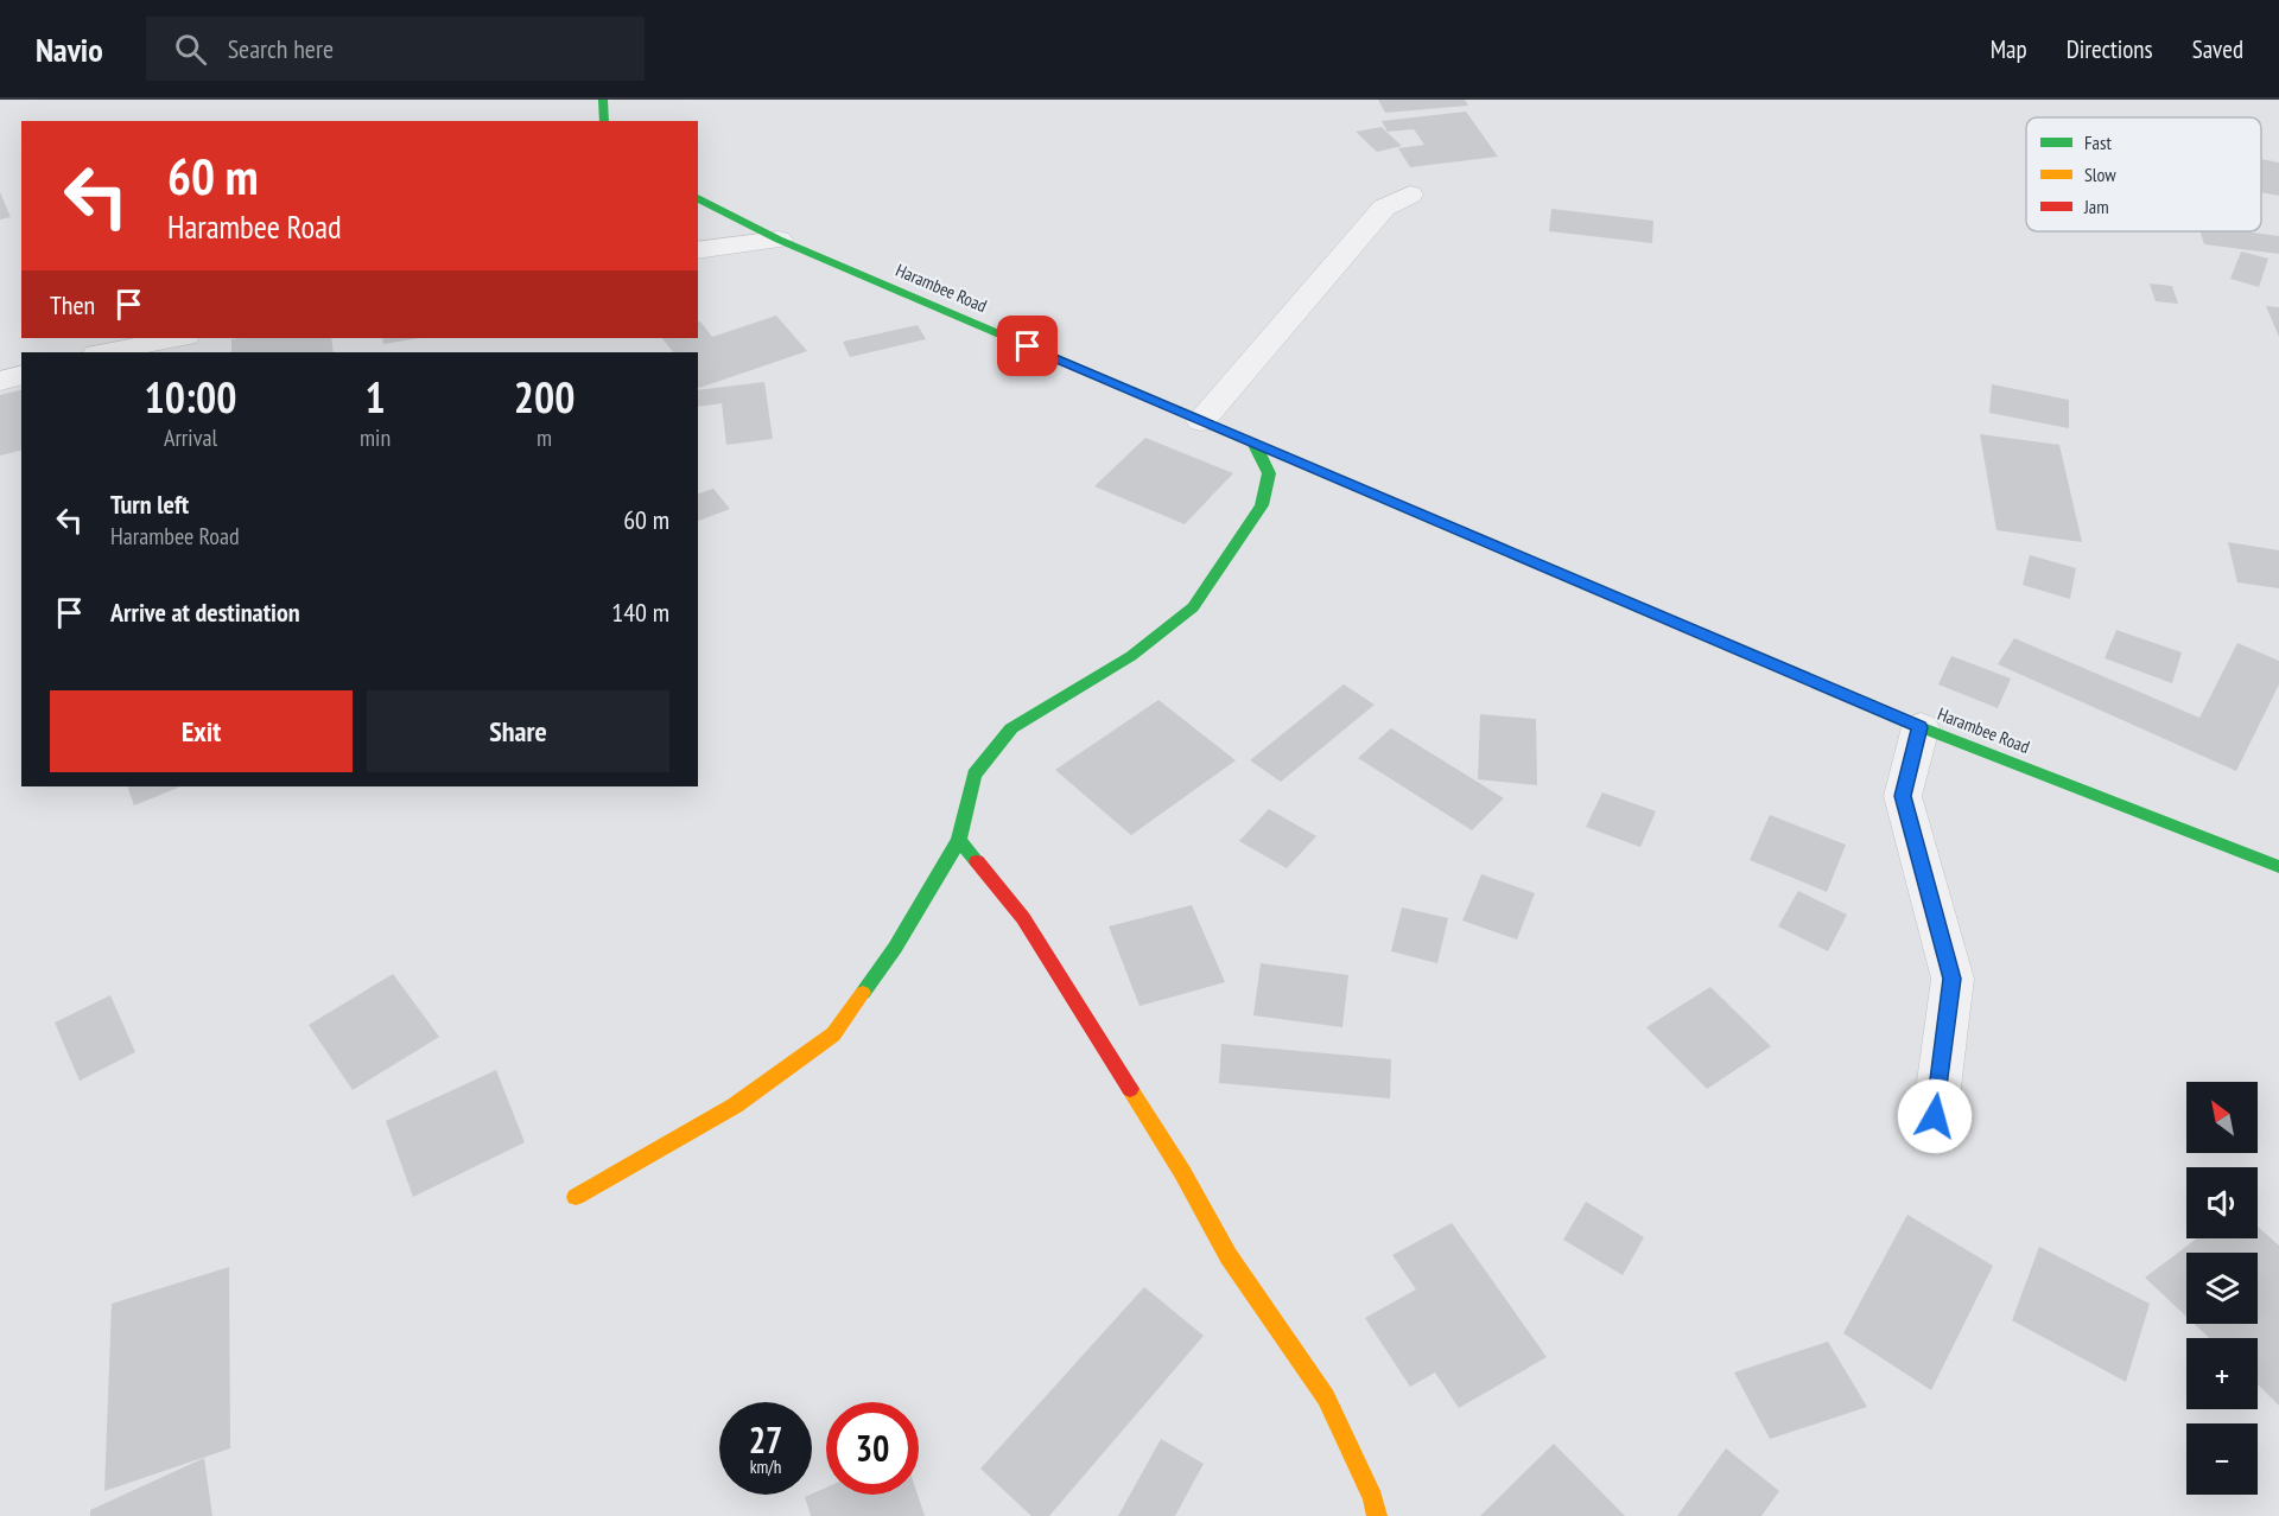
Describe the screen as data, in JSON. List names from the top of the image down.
{
  "streets": {
    "main road": ["Harambee Road"]
  },
  "legend": ["Fast", "Slow", "Jam"],
  "north": "top left",
  "page": {
    "header": "Navio",
    "search": "Search here",
    "nav": ["Map", "Directions", "Saved"],
    "turn": ["60 m", "Harambee Road"],
    "then": "Then",
    "eta": [
      "10:00",
      "Arrival",
      "1",
      "min",
      "200",
      "m"
    ],
    "list": [
      {
        "name": "Turn left",
        "note": "Harambee Road",
        "value": "60 m"
      },
      {
        "name": "Arrive at destination",
        "value": "140 m"
      }
    ],
    "buttons": ["Exit", "Share"],
    "map_buttons": ["+", "−"],
    "speed": "27 km/h",
    "limit": "30"
  }
}
